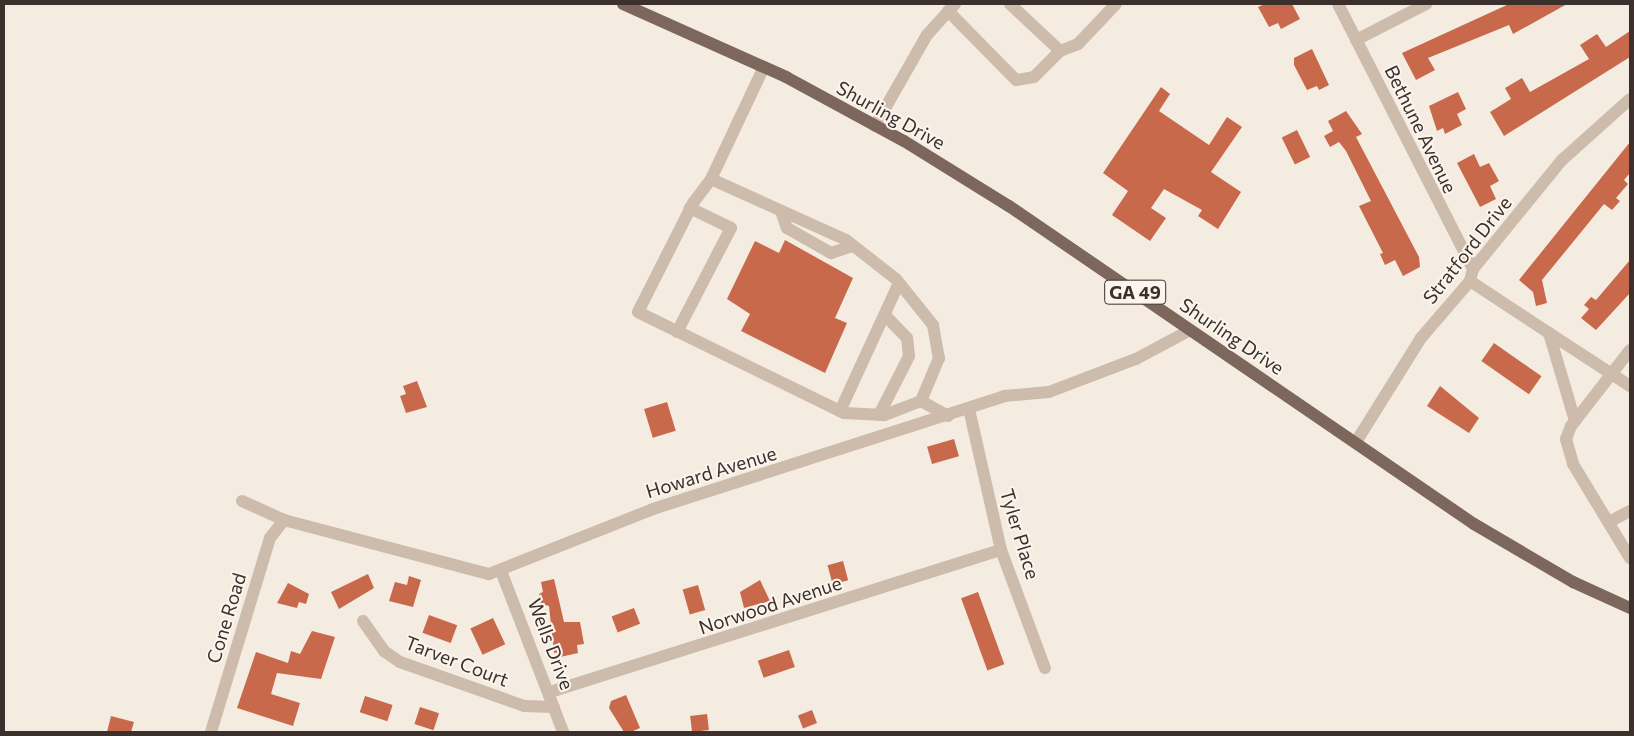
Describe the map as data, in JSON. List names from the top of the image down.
{
  "streets": {
    "main road": ["Shurling Drive", "GA 49"],
    "street": [
      "Bethune Avenue",
      "Stratford Drive",
      "Howard Avenue",
      "Tyler Place",
      "Norwood Avenue",
      "Cone Road",
      "Wells Drive",
      "Tarver Court"
    ]
  },
  "crossings": [
    ["Shurling Drive", "Stratford Drive"],
    ["Shurling Drive", "Howard Avenue"],
    ["Bethune Avenue", "Stratford Drive"],
    ["Howard Avenue", "Tyler Place"],
    ["Howard Avenue", "Cone Road"],
    ["Howard Avenue", "Wells Drive"],
    ["Tyler Place", "Norwood Avenue"],
    ["Norwood Avenue", "Wells Drive"],
    ["Wells Drive", "Tarver Court"]
  ]
}
